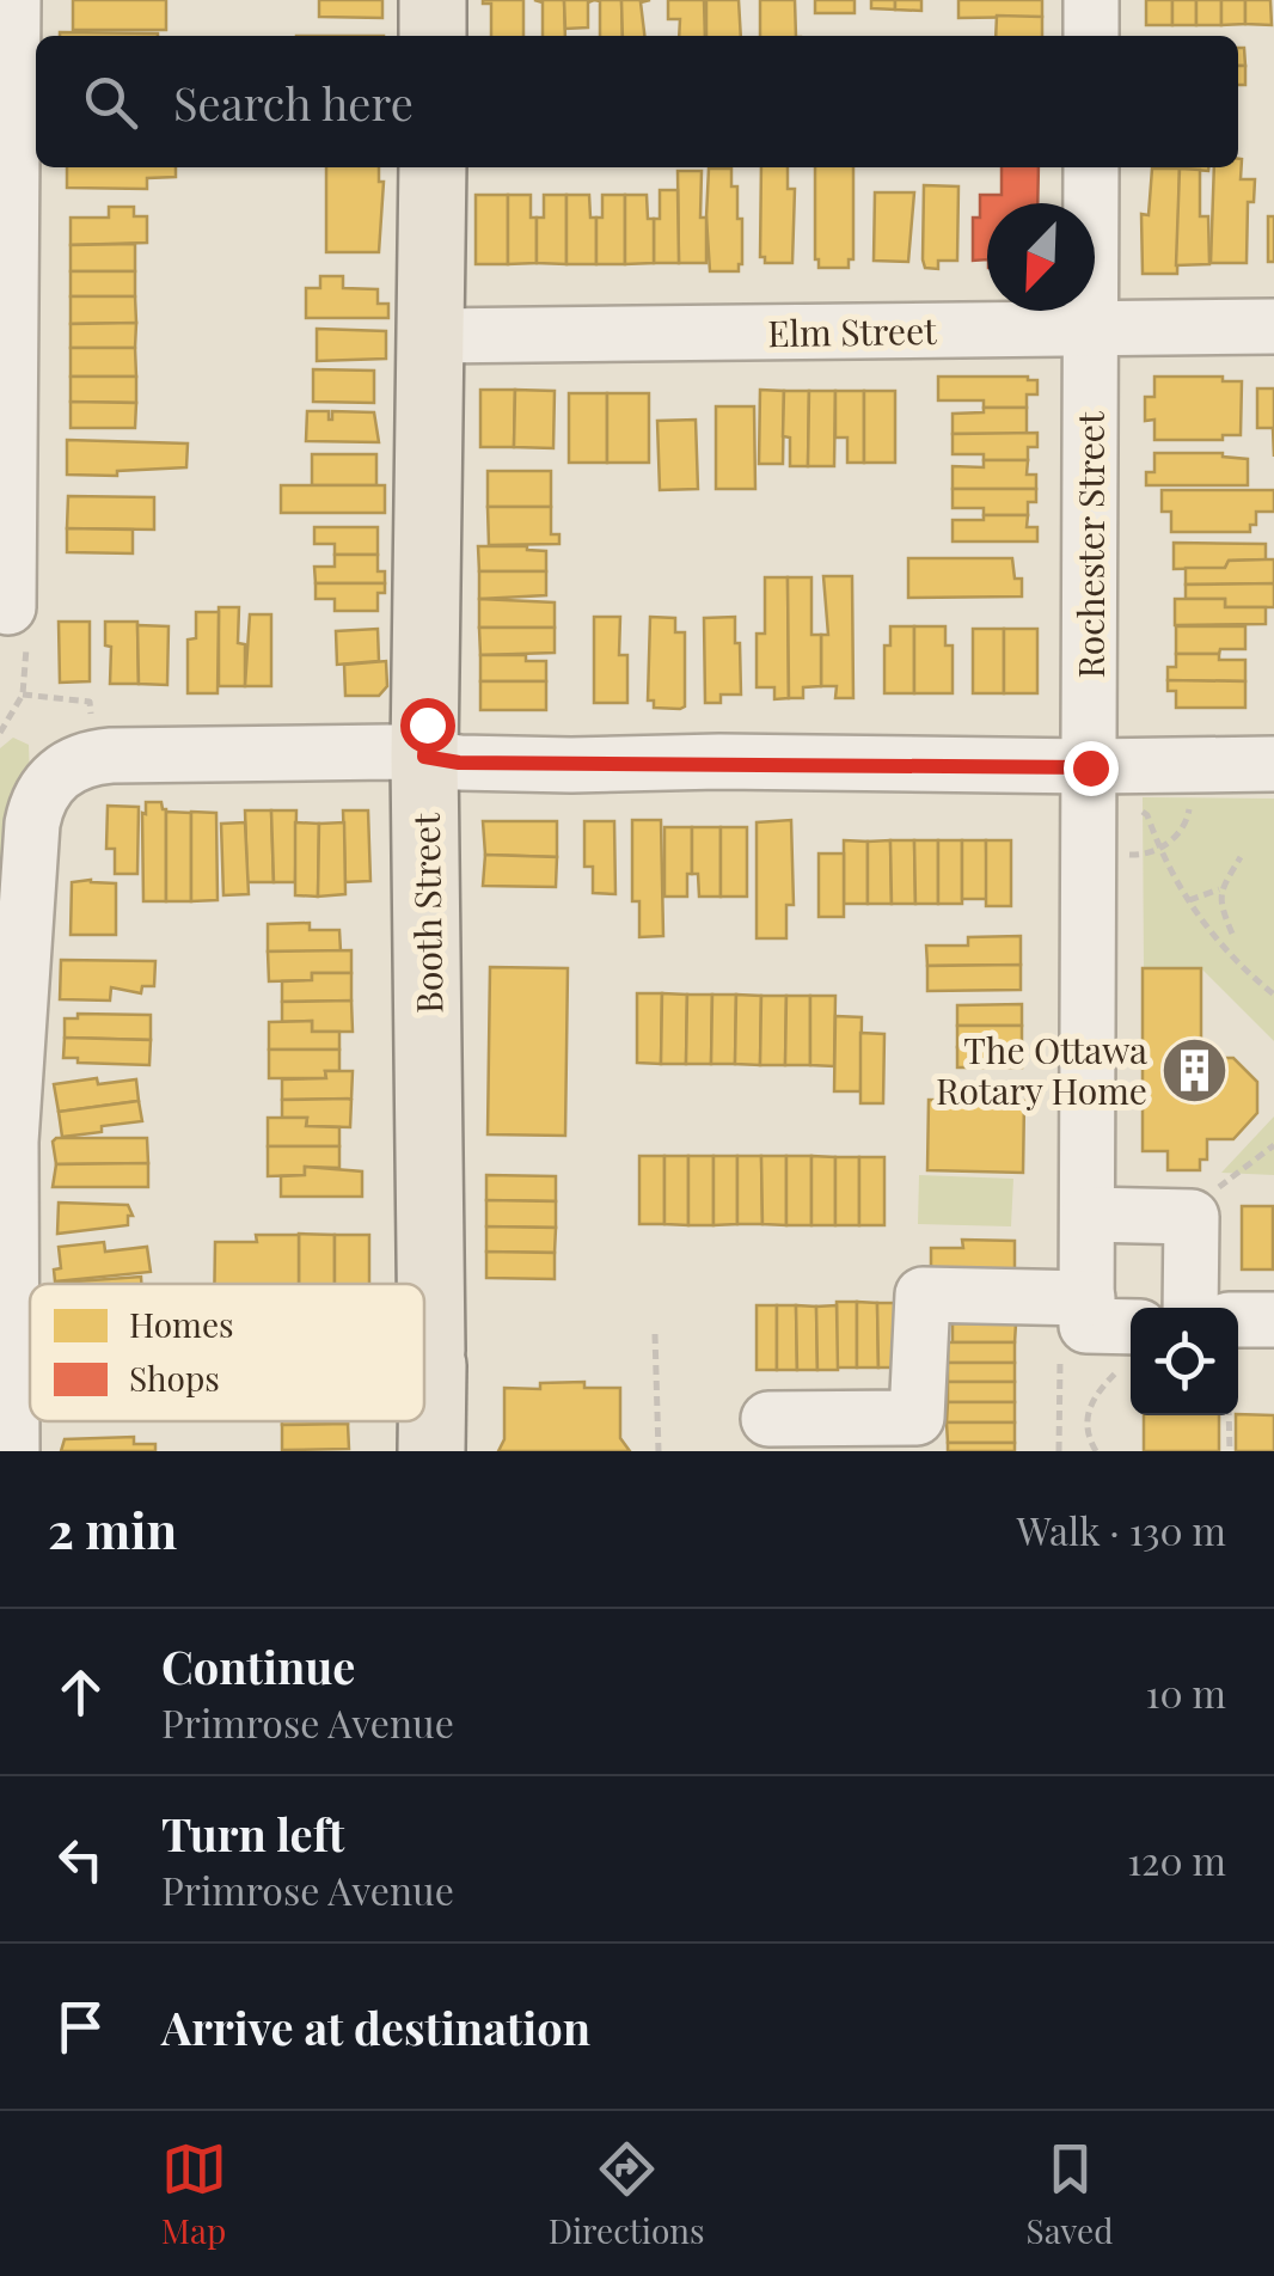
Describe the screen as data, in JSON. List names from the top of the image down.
{
  "streets": {
    "main road": ["Booth Street"],
    "street": ["Elm Street", "Rochester Street"]
  },
  "crossings": [
    ["Elm Street", "Rochester Street"],
    ["Elm Street", "Booth Street"]
  ],
  "places": {
    "building": ["The Ottawa Rotary Home"]
  },
  "legend": ["Homes", "Shops"],
  "north": "bottom left",
  "page": {
    "search": "Search here",
    "heading": ["2 min", "Walk · 130 m"],
    "list": [
      ["Continue", "Primrose Avenue", "10 m"],
      ["Turn left", "Primrose Avenue", "120 m"],
      "Arrive at destination"
    ],
    "nav": ["Map", "Directions", "Saved"]
  }
}
